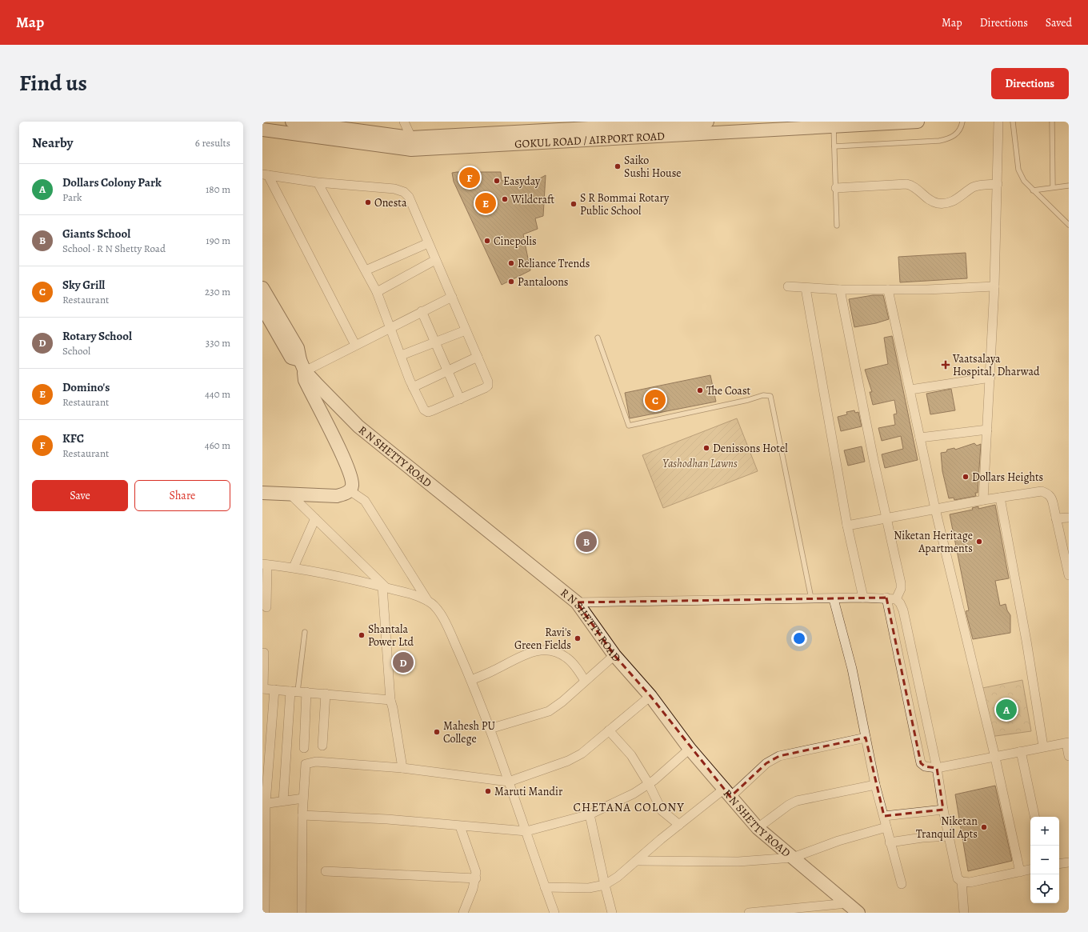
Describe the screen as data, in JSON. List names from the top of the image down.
{
  "streets": {
    "street": ["GOKUL ROAD / AIRPORT ROAD", "R N SHETTY ROAD"]
  },
  "districts": ["CHETANA COLONY"],
  "parks": ["Yashodhan Lawns"],
  "places": {
    "other": [
      "Saiko Sushi House",
      "Easyday",
      "Wildcraft",
      "Onesta",
      "S R Bommai Rotary Public School",
      "Cinepolis",
      "Reliance Trends",
      "Pantaloons",
      "The Coast",
      "Denissons Hotel",
      "Dollars Heights",
      "Niketan Heritage Apartments",
      "Shantala Power Ltd",
      "Ravi's Green Fields",
      "Mahesh PU College",
      "Maruti Mandir",
      "Niketan Tranquil Apts"
    ],
    "health": ["Vaatsalaya Hospital, Dharwad"]
  },
  "page": {
    "header": "Map",
    "nav": ["Map", "Directions", "Saved"],
    "title": "Find us",
    "buttons": [
      "Directions",
      ["Save", "Share"]
    ],
    "heading": ["Nearby", "6 results"],
    "list": [
      {
        "mark": "A",
        "name": "Dollars Colony Park",
        "note": "Park",
        "value": "180 m"
      },
      {
        "mark": "B",
        "name": "Giants School",
        "note": "School · R N Shetty Road",
        "value": "190 m"
      },
      {
        "mark": "C",
        "name": "Sky Grill",
        "note": "Restaurant",
        "value": "230 m"
      },
      {
        "mark": "D",
        "name": "Rotary School",
        "note": "School",
        "value": "330 m"
      },
      {
        "mark": "E",
        "name": "Domino's",
        "note": "Restaurant",
        "value": "440 m"
      },
      {
        "mark": "F",
        "name": "KFC",
        "note": "Restaurant",
        "value": "460 m"
      }
    ],
    "pins": [
      "F",
      "E",
      "C",
      "B",
      "D",
      "A"
    ],
    "map_buttons": ["+", "−"]
  }
}
